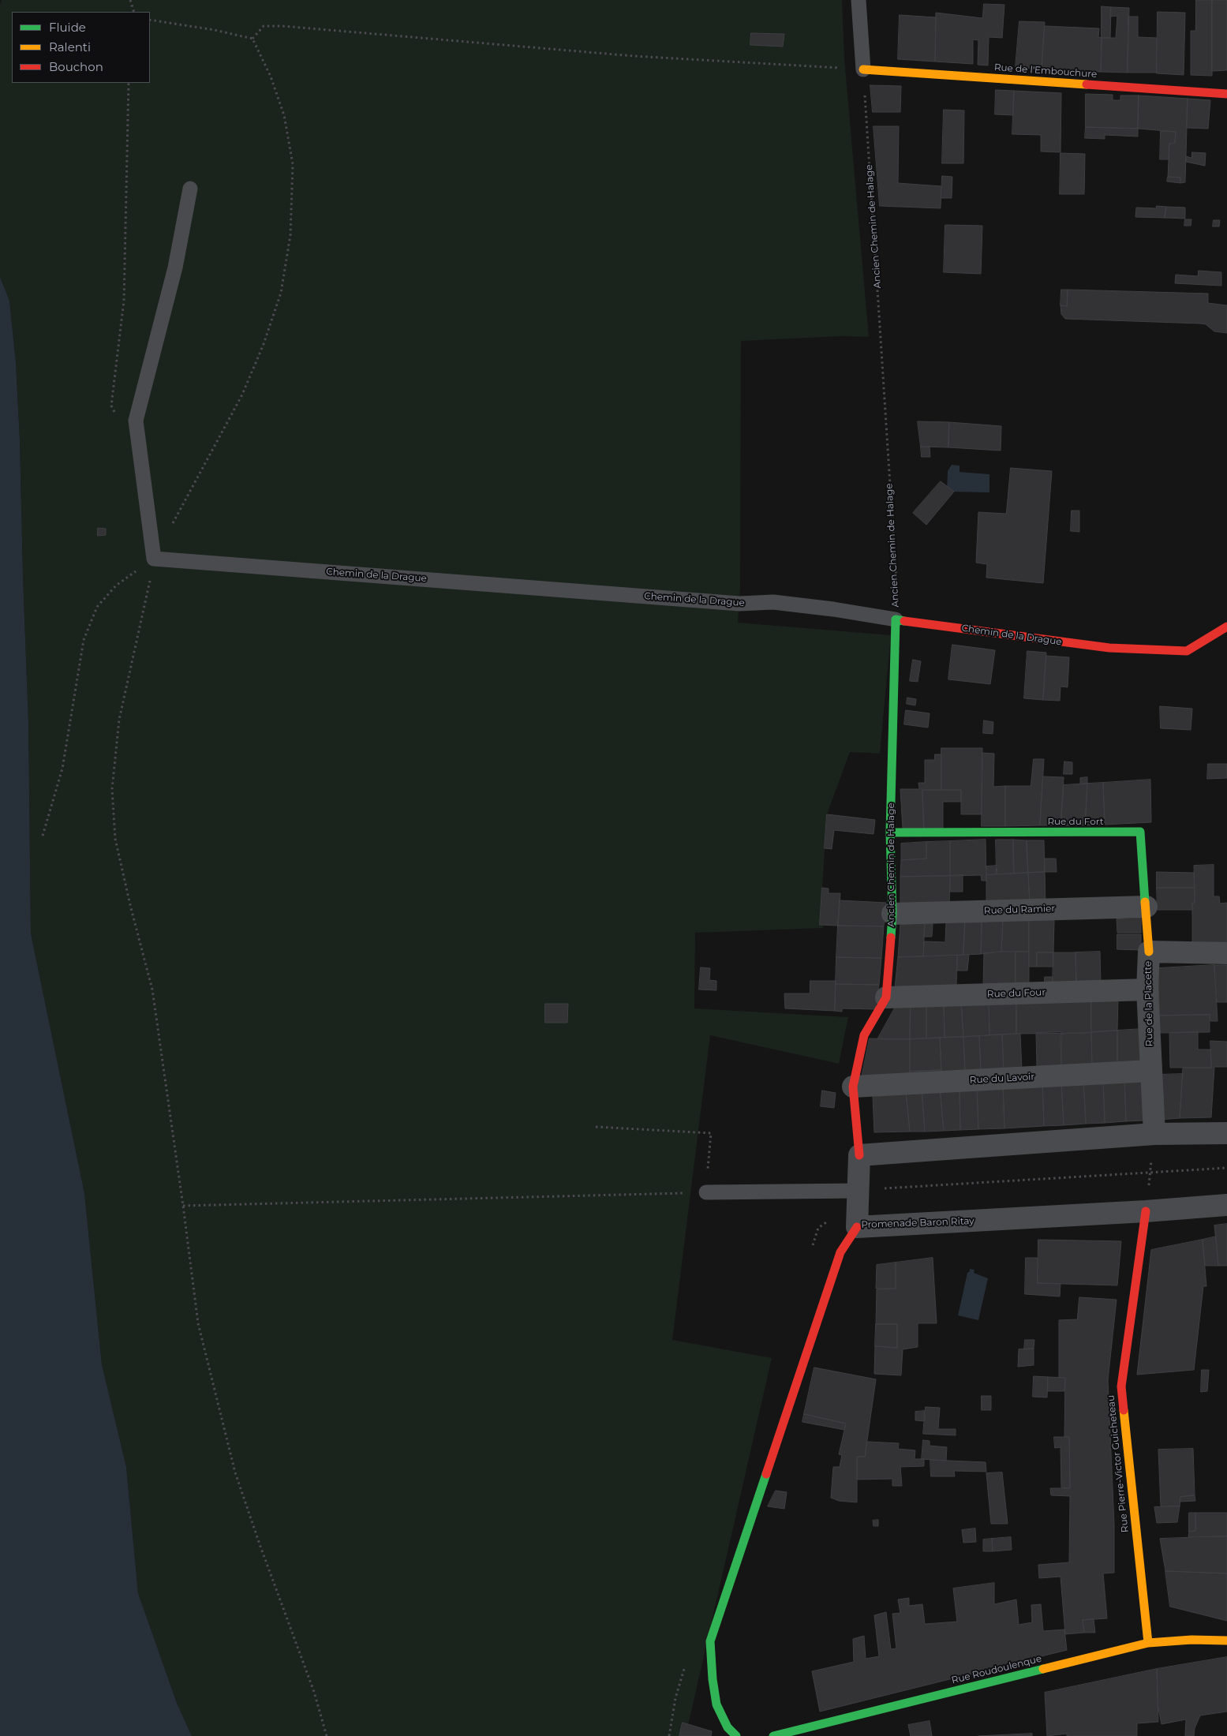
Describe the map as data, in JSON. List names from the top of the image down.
{
  "streets": {
    "street": [
      "Rue de l'Embouchure",
      "Ancien Chemin de Halage",
      "Chemin de la Drague",
      "Rue du Fort",
      "Rue du Ramier",
      "Rue du Four",
      "Rue de la Placette",
      "Rue du Lavoir",
      "Promenade Baron Ritay",
      "Rue Pierre-Victor Guicheteau",
      "Rue Roudoulenque"
    ]
  },
  "crossings": [
    ["Rue de l'Embouchure", "Ancien Chemin de Halage"],
    ["Ancien Chemin de Halage", "Chemin de la Drague"],
    ["Ancien Chemin de Halage", "Rue du Fort"],
    ["Ancien Chemin de Halage", "Rue du Ramier"],
    ["Ancien Chemin de Halage", "Rue du Four"],
    ["Ancien Chemin de Halage", "Rue du Lavoir"],
    ["Ancien Chemin de Halage", "Promenade Baron Ritay"],
    ["Rue du Fort", "Rue du Ramier"],
    ["Rue du Fort", "Rue de la Placette"],
    ["Rue du Four", "Rue de la Placette"],
    ["Rue de la Placette", "Rue du Lavoir"],
    ["Promenade Baron Ritay", "Rue Pierre-Victor Guicheteau"],
    ["Rue Pierre-Victor Guicheteau", "Rue Roudoulenque"]
  ],
  "legend": ["Fluide", "Ralenti", "Bouchon"]
}
